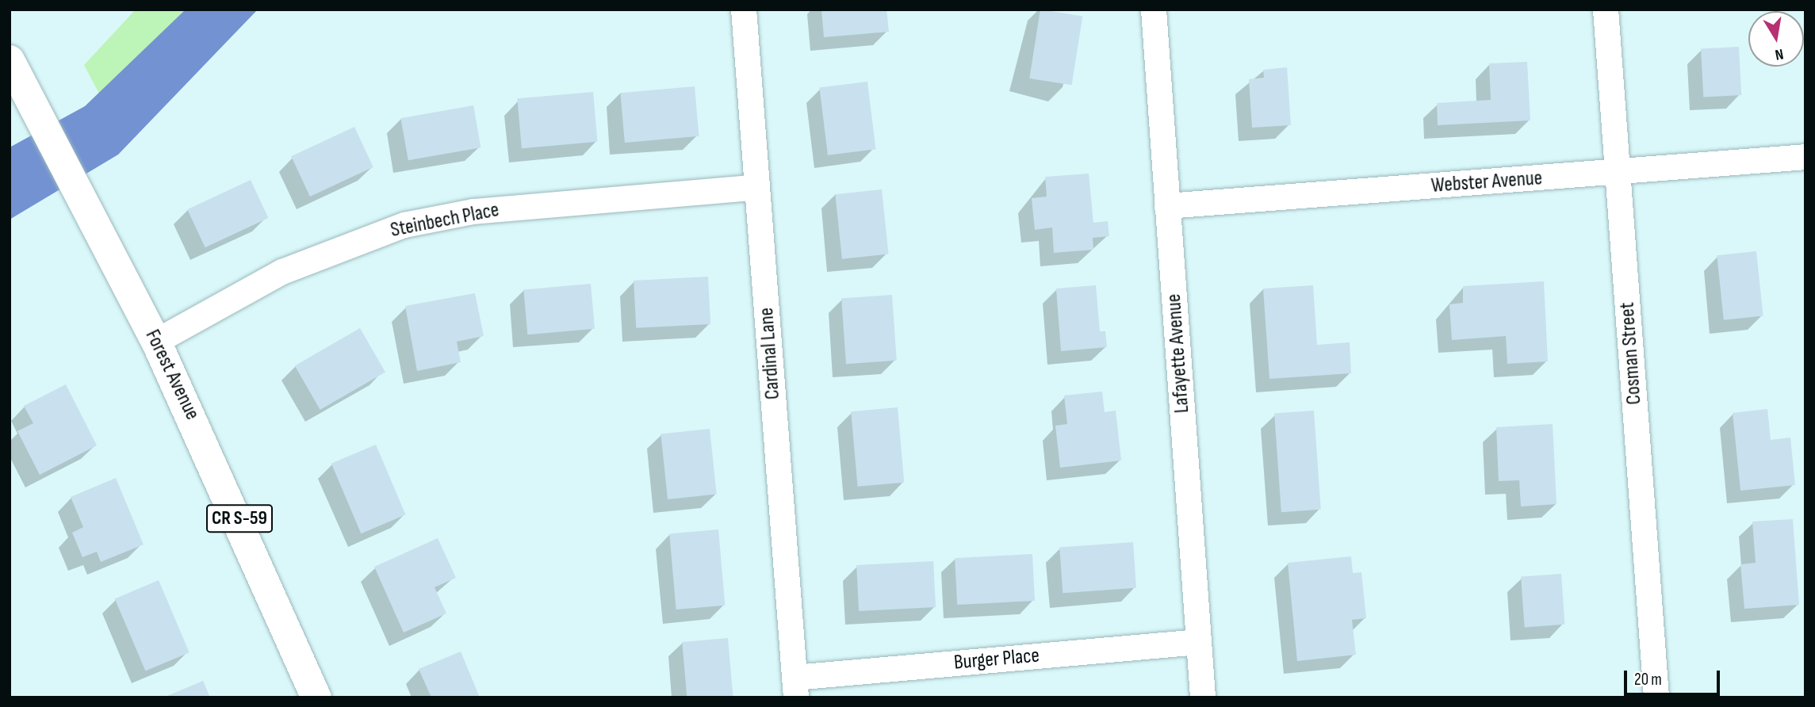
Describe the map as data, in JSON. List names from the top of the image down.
{
  "streets": {
    "main road": ["Forest Avenue", "CR S-59"],
    "street": [
      "Webster Avenue",
      "Steinbech Place",
      "Cardinal Lane",
      "Lafayette Avenue",
      "Cosman Street",
      "Burger Place"
    ]
  },
  "crossings": [
    ["Webster Avenue", "Lafayette Avenue"],
    ["Webster Avenue", "Cosman Street"],
    ["Steinbech Place", "Cardinal Lane"],
    ["Steinbech Place", "Forest Avenue"],
    ["Cardinal Lane", "Burger Place"],
    ["Lafayette Avenue", "Burger Place"]
  ],
  "scale_bar": "20 m",
  "north": "bottom"
}
